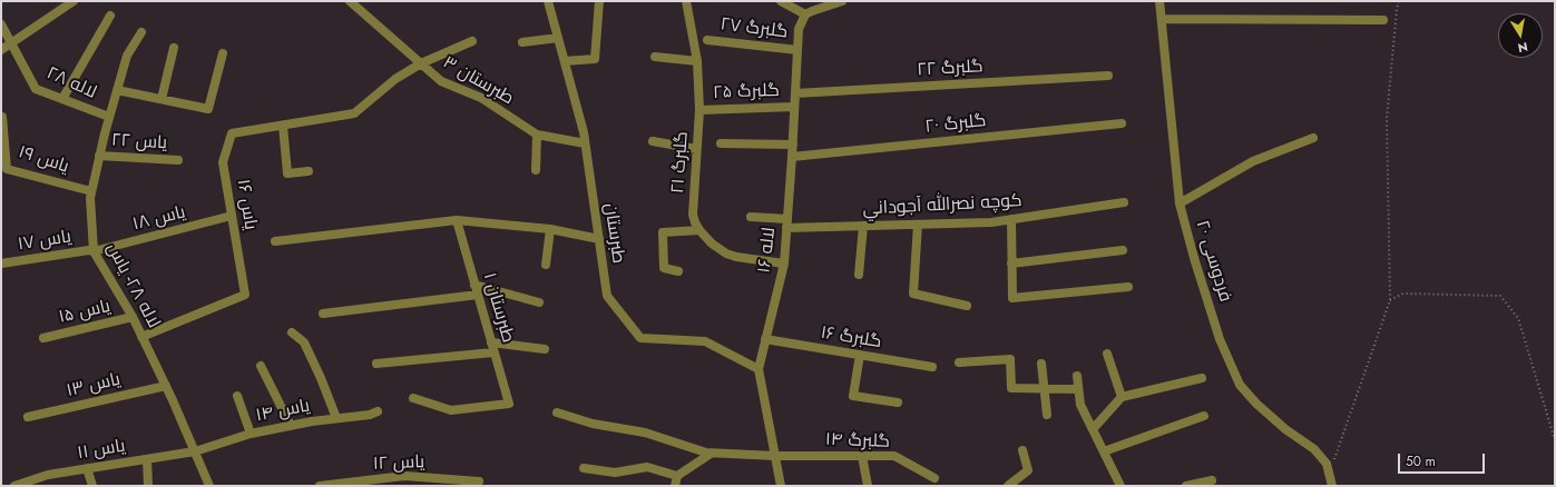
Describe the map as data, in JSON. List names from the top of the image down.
{
  "streets": {
    "street": [
      "گلبرگ ۲۷",
      "گلبرگ ۲۲",
      "طبرستان ۳",
      "لاله ۲۸",
      "گلبرگ ۲۵",
      "گلبرگ ۲۰",
      "یاس ۲۲",
      "یاس ۱۹",
      "گلبرگ ۲۱",
      "یاس ۱۶",
      "كوچه نصرالله آجوداني",
      "یاس ۱۸",
      "طبرستان",
      "یاس ۱۷",
      "لاله ۱۶",
      "فردوسی ۲۰",
      "لاله ۲۸- یاس",
      "طبرستان ۱",
      "یاس ۱۵",
      "گلبرگ ۱۶",
      "یاس ۱۳",
      "یاس ۱۴",
      "گلبرگ ۱۴",
      "یاس ۱۱",
      "یاس ۱۲"
    ]
  },
  "crossings": [
    ["گلبرگ ۲۷", "لاله ۱۶"],
    ["گلبرگ ۲۲", "لاله ۱۶"],
    ["طبرستان ۳", "یاس ۱۶"],
    ["طبرستان ۳", "طبرستان"],
    ["لاله ۲۸", "لاله ۲۸- یاس"],
    ["گلبرگ ۲۵", "گلبرگ ۲۱"],
    ["گلبرگ ۲۵", "لاله ۱۶"],
    ["گلبرگ ۲۰", "لاله ۱۶"],
    ["یاس ۲۲", "لاله ۲۸- یاس"],
    ["یاس ۱۹", "لاله ۲۸- یاس"],
    ["گلبرگ ۲۱", "لاله ۱۶"],
    ["یاس ۱۶", "یاس ۱۸"],
    ["یاس ۱۶", "لاله ۲۸- یاس"],
    ["كوچه نصرالله آجوداني", "لاله ۱۶"],
    ["یاس ۱۸", "یاس ۱۷"],
    ["یاس ۱۸", "لاله ۲۸- یاس"],
    ["طبرستان", "لاله ۱۶"],
    ["یاس ۱۷", "لاله ۲۸- یاس"],
    ["لاله ۱۶", "گلبرگ ۱۶"],
    ["لاله ۱۶", "گلبرگ ۱۴"],
    ["لاله ۲۸- یاس", "یاس ۱۵"],
    ["لاله ۲۸- یاس", "یاس ۱۳"],
    ["لاله ۲۸- یاس", "یاس ۱۴"],
    ["لاله ۲۸- یاس", "یاس ۱۱"],
    ["یاس ۱۴", "یاس ۱۱"]
  ],
  "scale_bar": "50 m",
  "north": "bottom"
}
